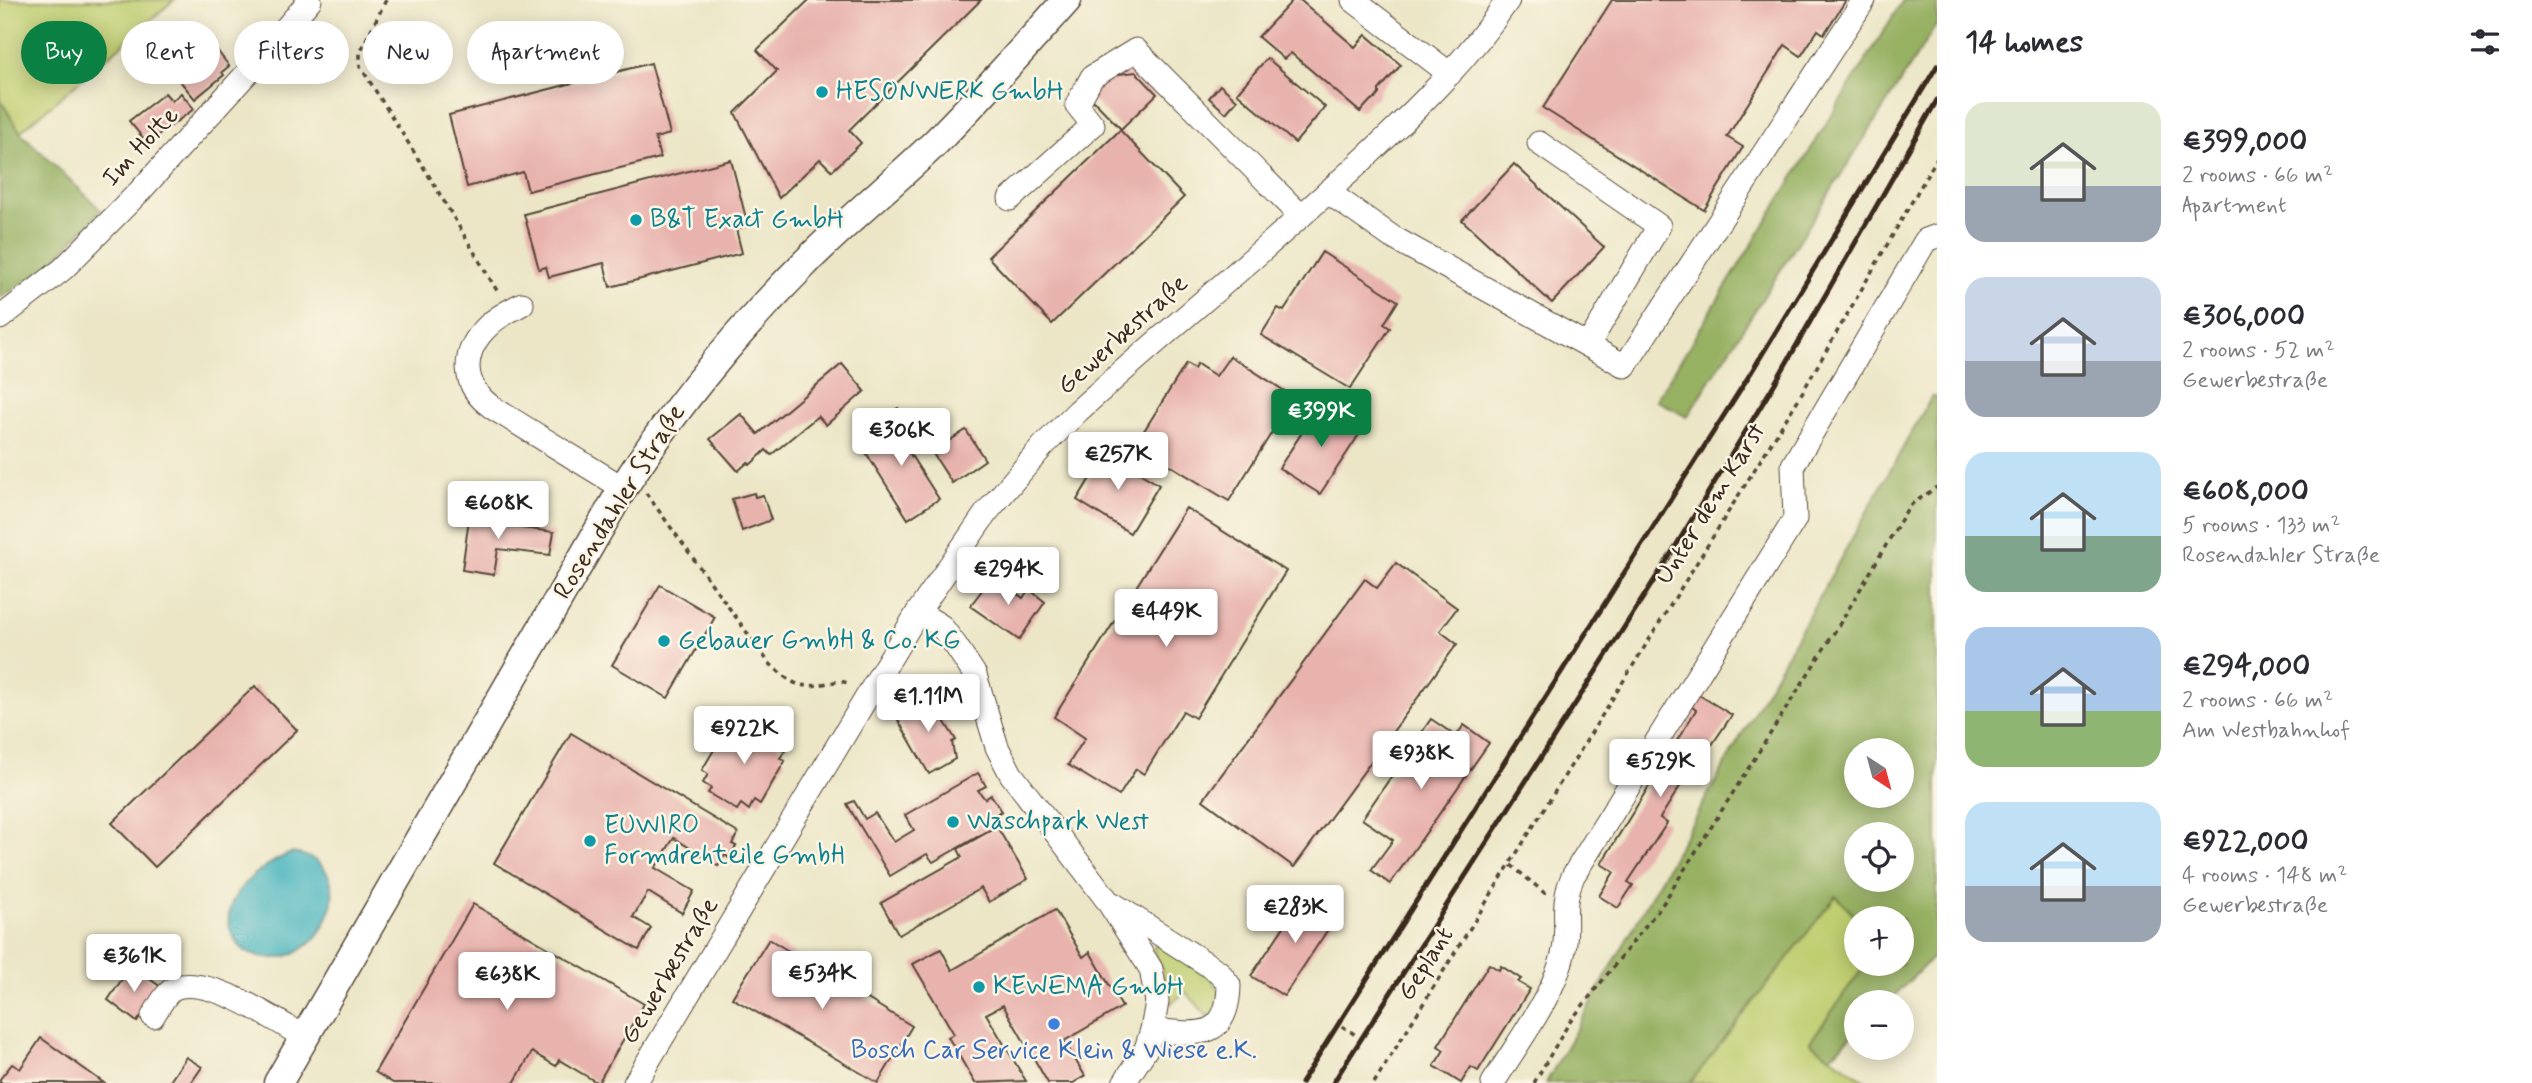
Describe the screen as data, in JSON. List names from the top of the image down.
{
  "streets": {
    "main road": ["Rosendahler Straße"],
    "street": ["Im Holte", "Gewerbestraße"],
    "path": ["Unter dem Karst", "Geplant"]
  },
  "crossings": [
    ["Unter dem Karst", "Geplant"]
  ],
  "places": [
    "HESONWERK GmbH",
    "B&T Exact GmbH",
    "Gebauer GmbH & Co. KG",
    "Waschpark West",
    "EUWIRO Formdrehteile GmbH",
    "KEWEMA GmbH",
    "Bosch Car Service Klein & Wiese e.K."
  ],
  "north": "bottom right",
  "page": {
    "heading": "14 homes",
    "chip": [
      "Buy",
      "Rent",
      "Filters",
      "New",
      "Apartment"
    ],
    "list": [
      {
        "name": "€399,000",
        "note": "2 rooms · 66 m² · Apartment"
      },
      {
        "name": "€306,000",
        "note": "2 rooms · 52 m² · Gewerbestraße"
      },
      {
        "name": "€608,000",
        "note": "5 rooms · 133 m² · Rosendahler Straße"
      },
      {
        "name": "€294,000",
        "note": "2 rooms · 66 m² · Am Westbahnhof"
      },
      {
        "name": "€922,000",
        "note": "4 rooms · 148 m² · Gewerbestraße"
      }
    ],
    "price": [
      "€399K",
      "€306K",
      "€257K",
      "€608K",
      "€294K",
      "€449K",
      "€1.11M",
      "€922K",
      "€938K",
      "€529K",
      "€283K",
      "€361K",
      "€534K",
      "€638K"
    ],
    "map_buttons": ["+", "−"]
  }
}
